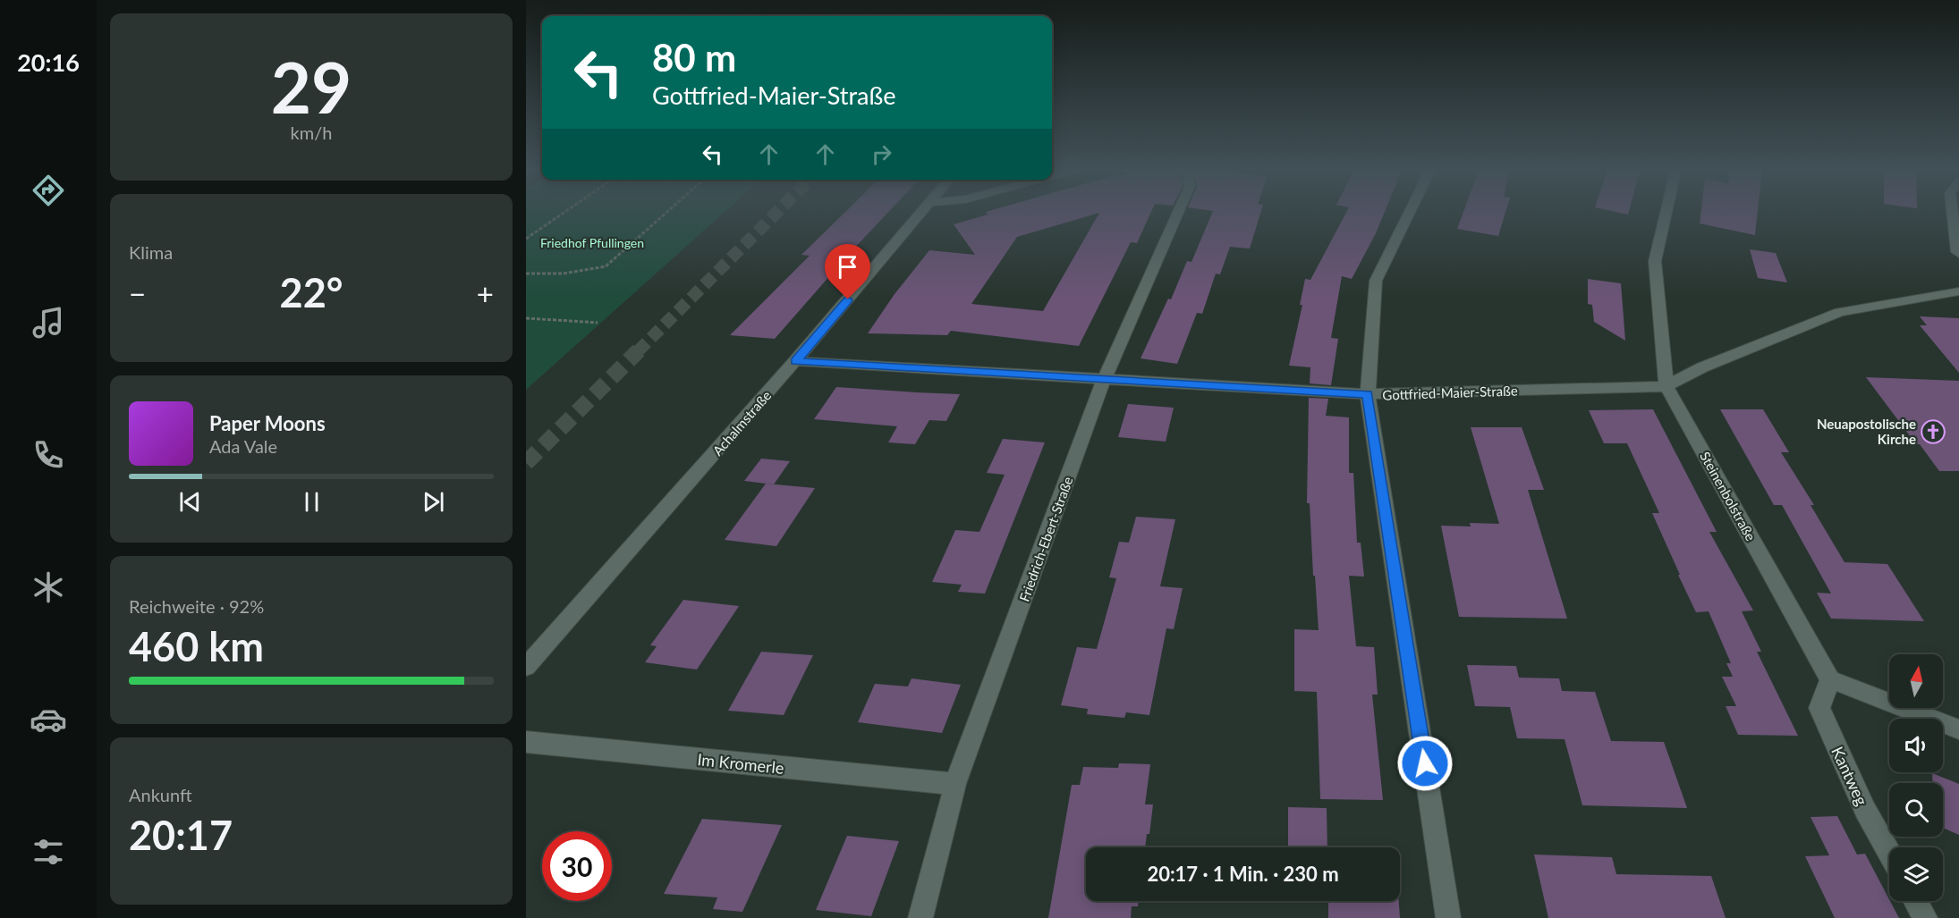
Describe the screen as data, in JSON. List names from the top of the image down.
{
  "streets": {
    "street": [
      "Gottfried-Maier-Straße",
      "Achalmstraße",
      "Steinenbolstraße",
      "Friedrich-Ebert-Straße",
      "Im Kromerle",
      "Kantweg"
    ]
  },
  "crossings": [
    ["Gottfried-Maier-Straße", "Achalmstraße"],
    ["Gottfried-Maier-Straße", "Steinenbolstraße"],
    ["Gottfried-Maier-Straße", "Friedrich-Ebert-Straße"],
    ["Steinenbolstraße", "Kantweg"],
    ["Friedrich-Ebert-Straße", "Im Kromerle"]
  ],
  "parks": ["Friedhof Pfullingen"],
  "places": {
    "church": ["Neuapostolische Kirche"]
  },
  "north": "top",
  "page": {
    "tabs": "20:16",
    "tile": [
      ["29", "km/h"],
      "Klima",
      ["Reichweite · 92%", "460 km"],
      ["Ankunft", "20:17"]
    ],
    "turn": ["80 m", "Gottfried-Maier-Straße"],
    "heat": ["−", "22°", "+"],
    "song": ["Paper Moons", "Ada Vale"],
    "limit": "30",
    "trip": "20:17 · 1 Min. · 230 m"
  }
}
